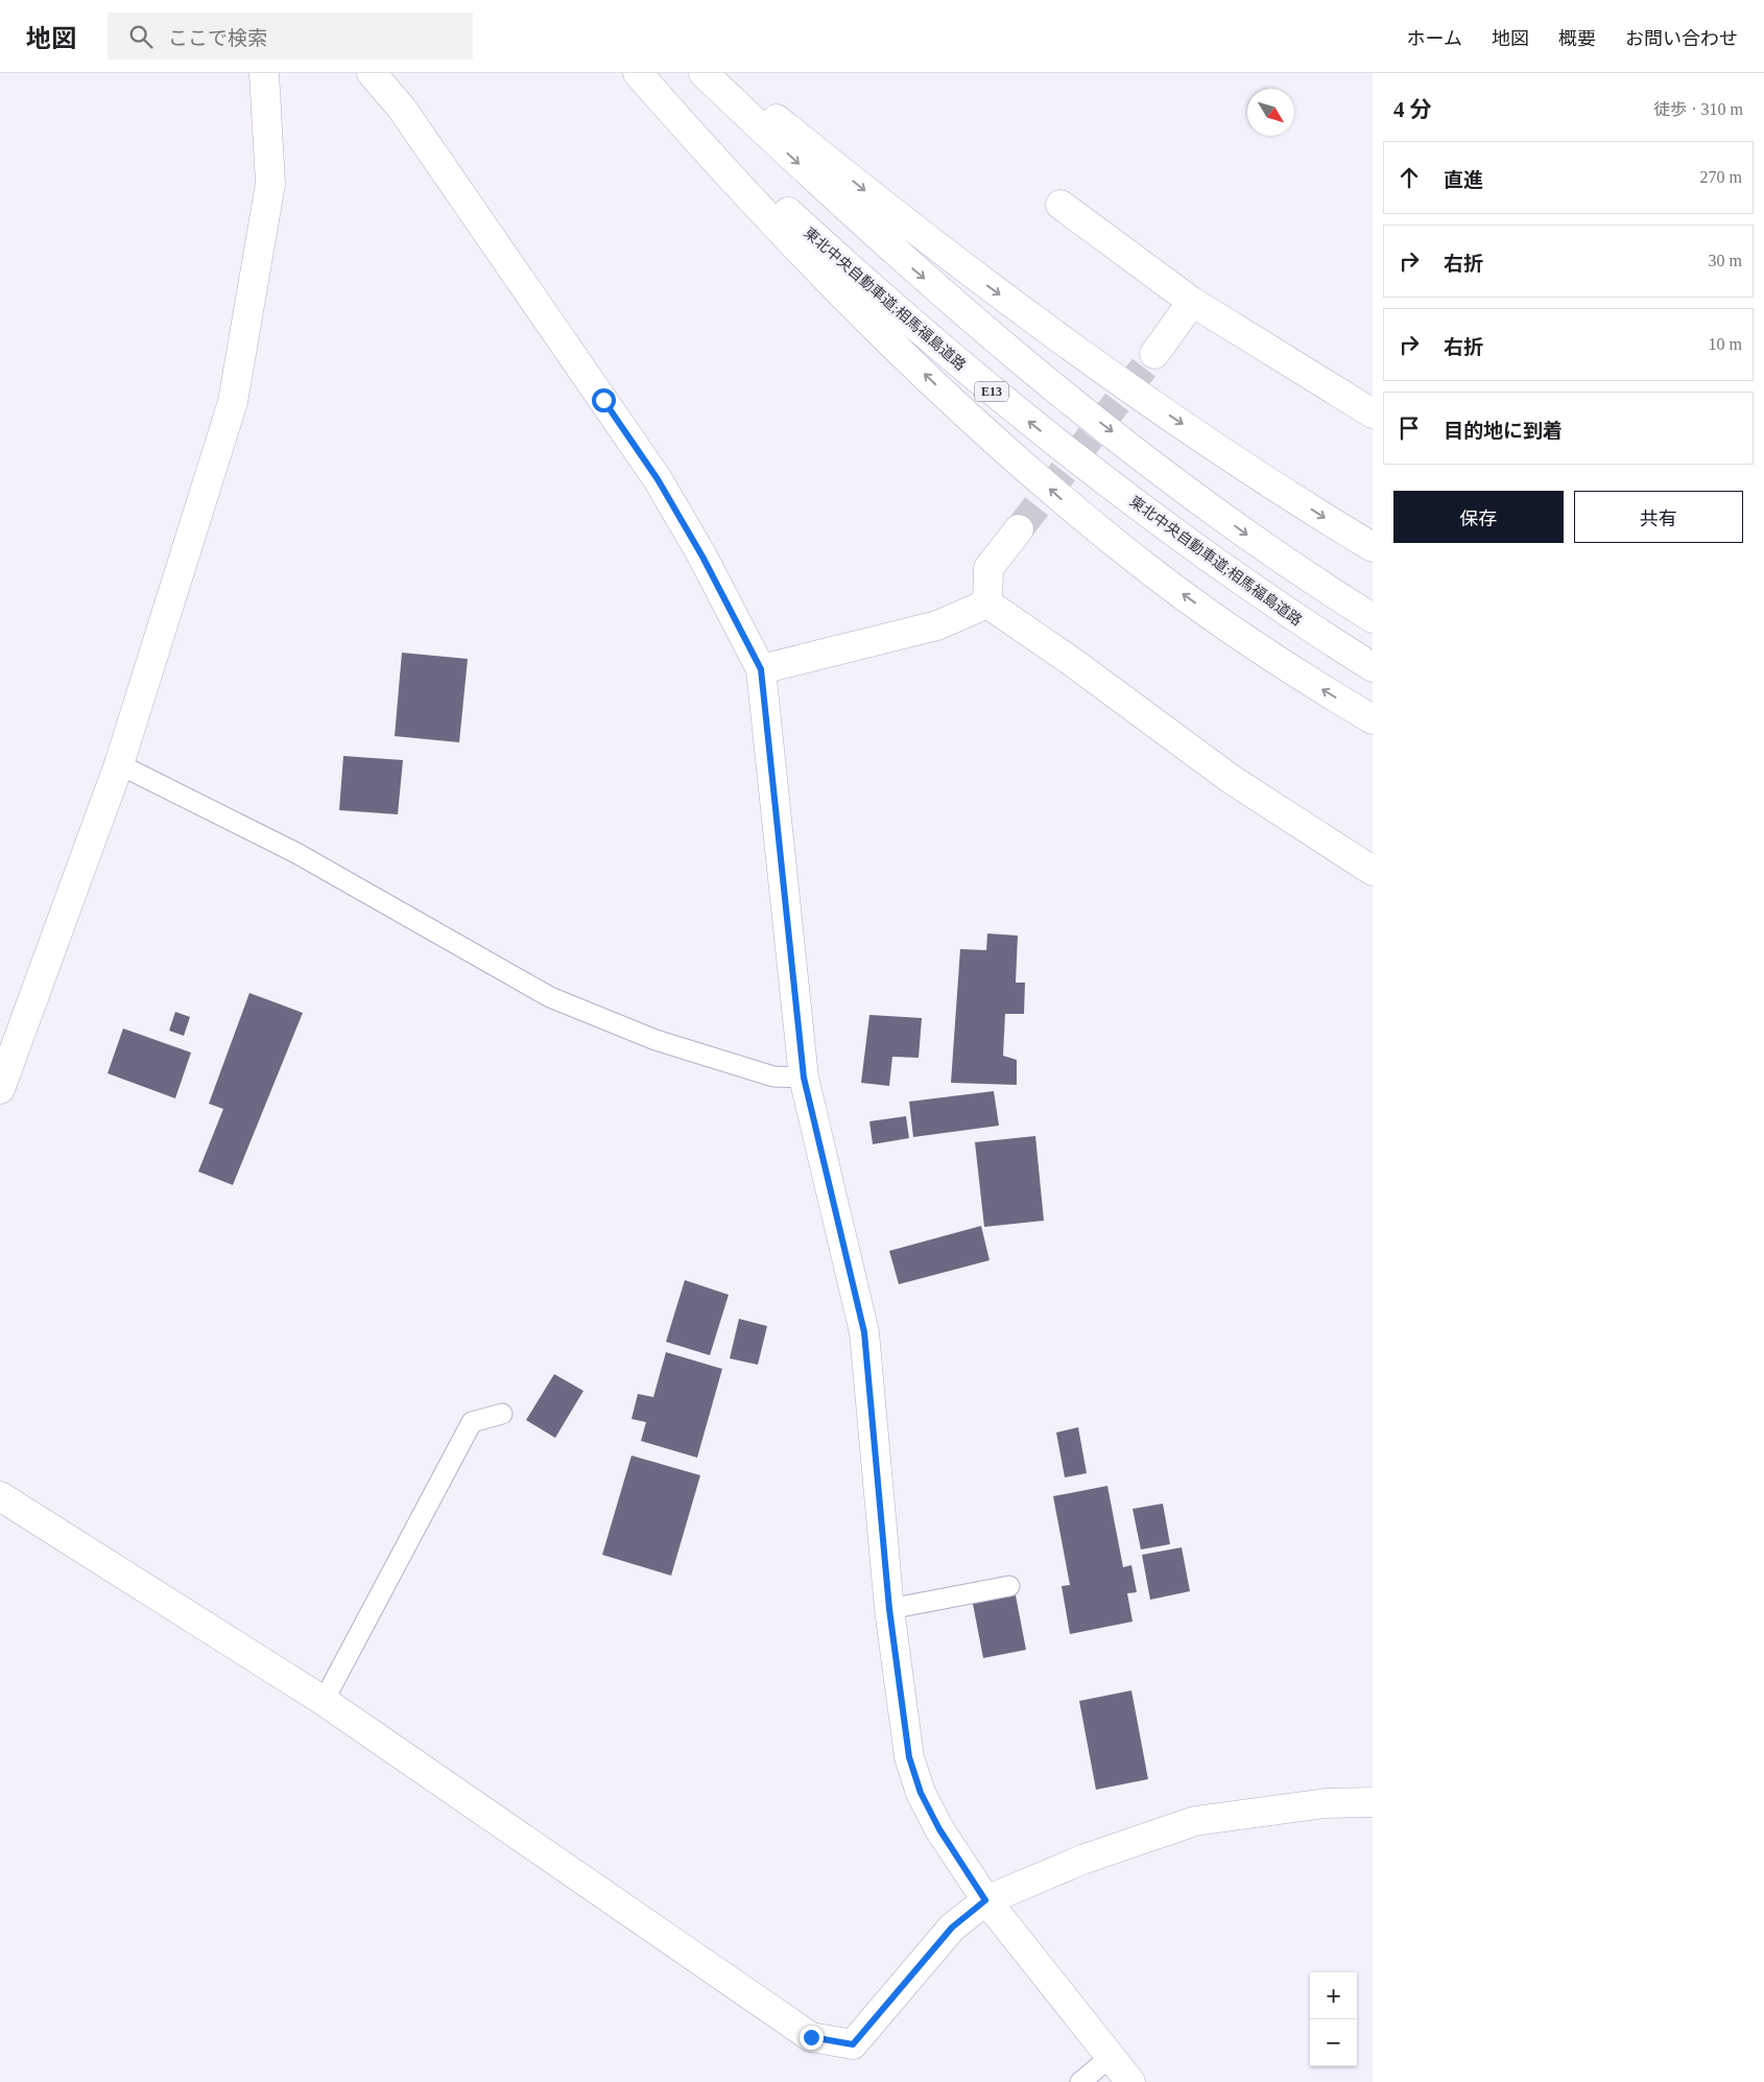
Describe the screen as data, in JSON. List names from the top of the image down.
{
  "streets": {
    "main road": ["東北中央自動車道;相馬福島道路", "E13"]
  },
  "north": "bottom right",
  "page": {
    "header": "地図",
    "search": "ここで検索",
    "nav": [
      "ホーム",
      "地図",
      "概要",
      "お問い合わせ"
    ],
    "heading": ["4 分", "徒歩 · 310 m"],
    "list": [
      ["直進", "270 m"],
      ["右折", "30 m"],
      ["右折", "10 m"],
      "目的地に到着"
    ],
    "buttons": ["保存", "共有"],
    "map_buttons": ["+", "−"]
  }
}
